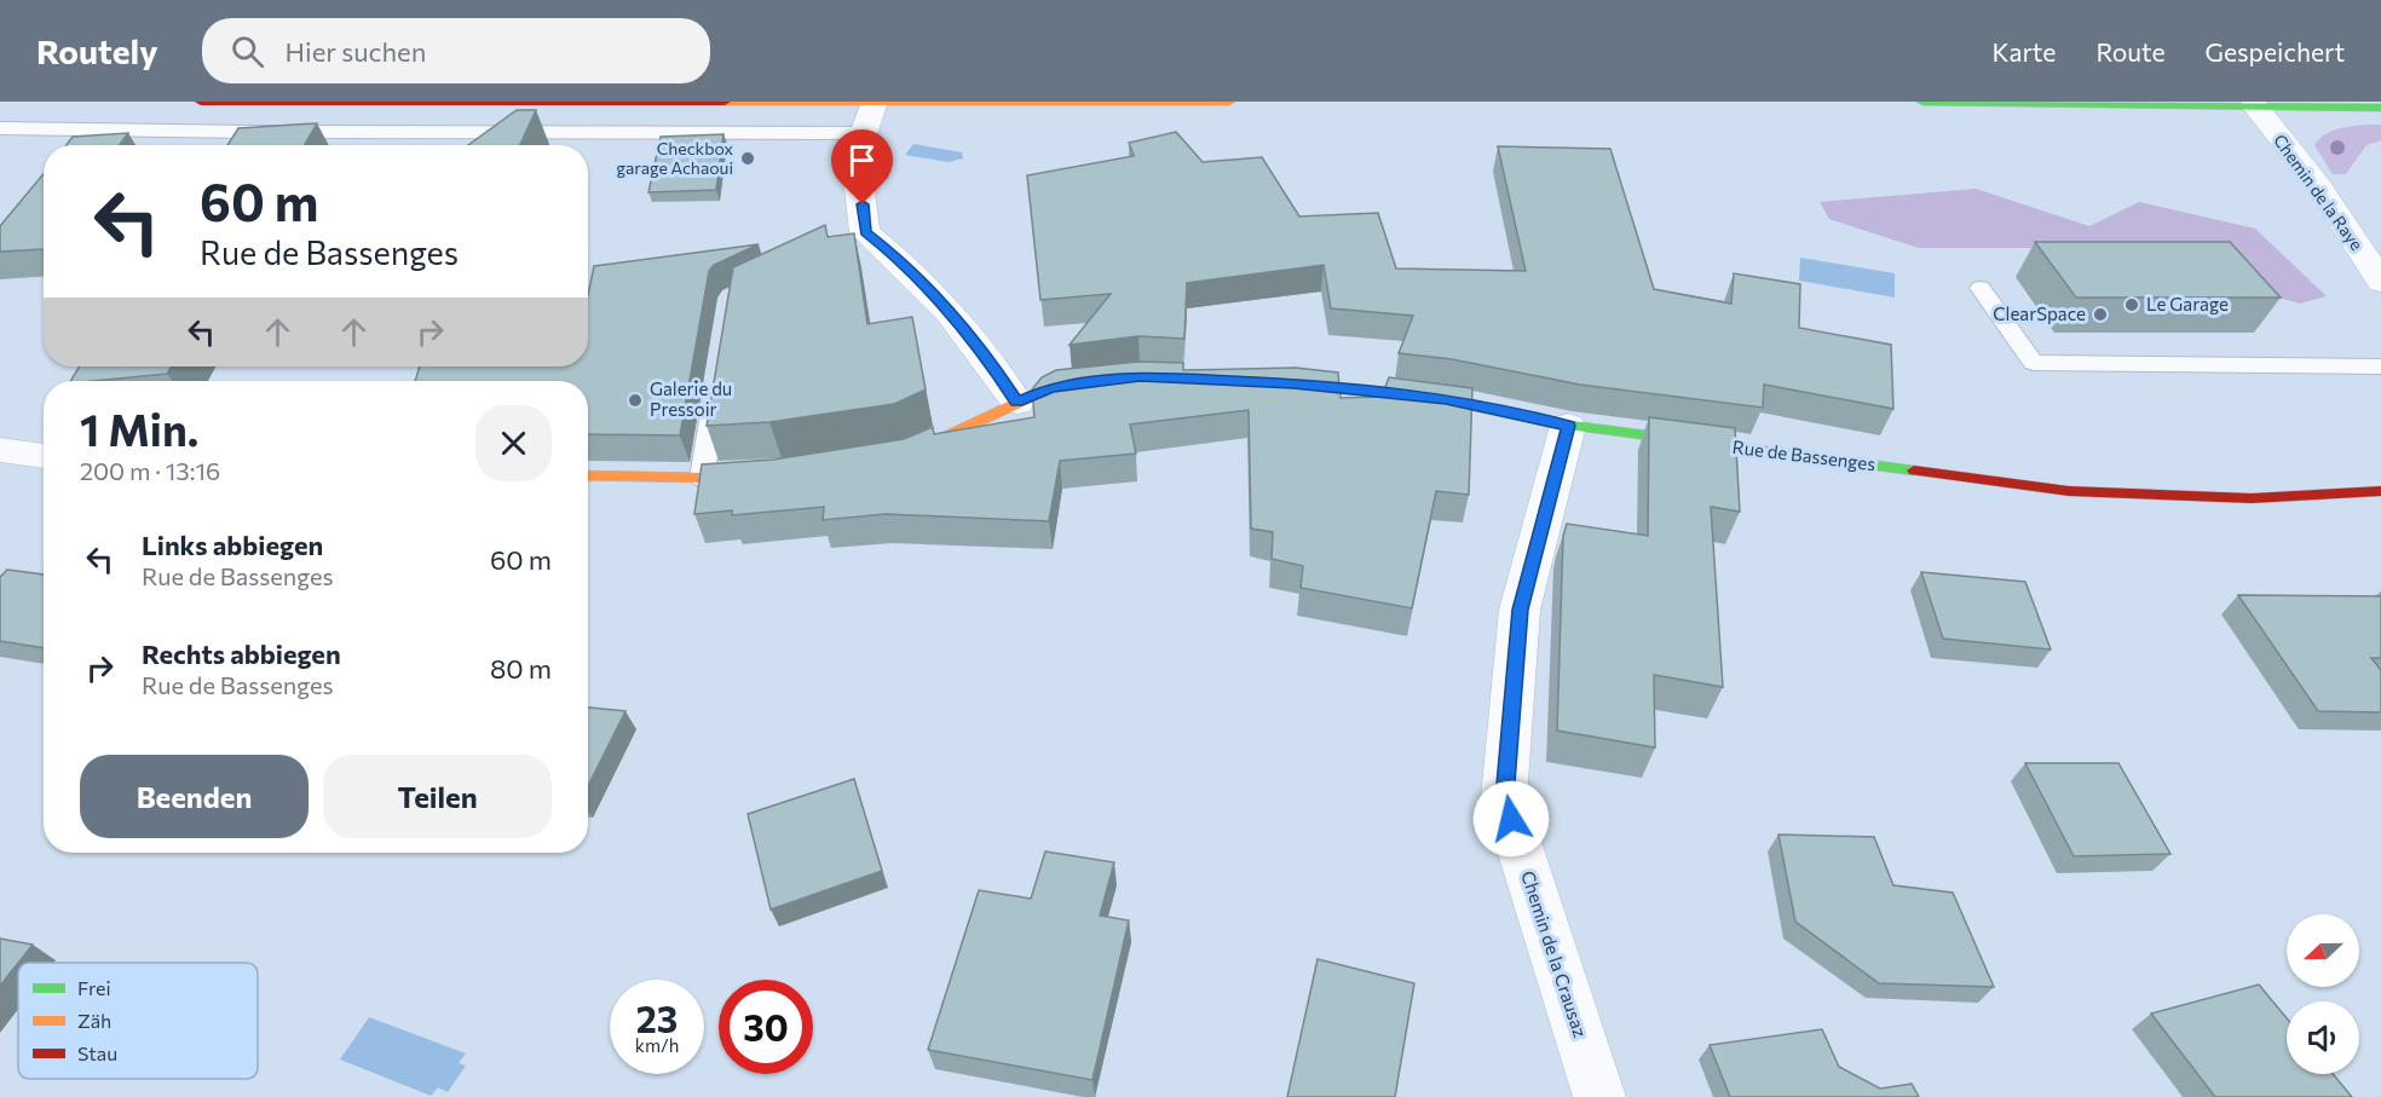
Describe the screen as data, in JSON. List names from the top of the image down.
{
  "streets": {
    "main road": ["Rue de Bassenges"],
    "street": ["Chemin de la Raye", "Chemin de la Crausaz"]
  },
  "crossings": [
    ["Rue de Bassenges", "Chemin de la Crausaz"]
  ],
  "places": [
    "Checkbox garage Achaoui",
    "Le Garage",
    "ClearSpace",
    "Galerie du Pressoir"
  ],
  "legend": ["Frei", "Zäh", "Stau"],
  "north": "left",
  "page": {
    "header": "Routely",
    "search": "Hier suchen",
    "nav": ["Karte", "Route", "Gespeichert"],
    "turn": ["60 m", "Rue de Bassenges"],
    "heading": ["1 Min.", "200 m · 13:16"],
    "list": [
      {
        "name": "Links abbiegen",
        "note": "Rue de Bassenges",
        "value": "60 m"
      },
      {
        "name": "Rechts abbiegen",
        "note": "Rue de Bassenges",
        "value": "80 m"
      }
    ],
    "buttons": ["Beenden", "Teilen"],
    "speed": "23 km/h",
    "limit": "30"
  }
}
